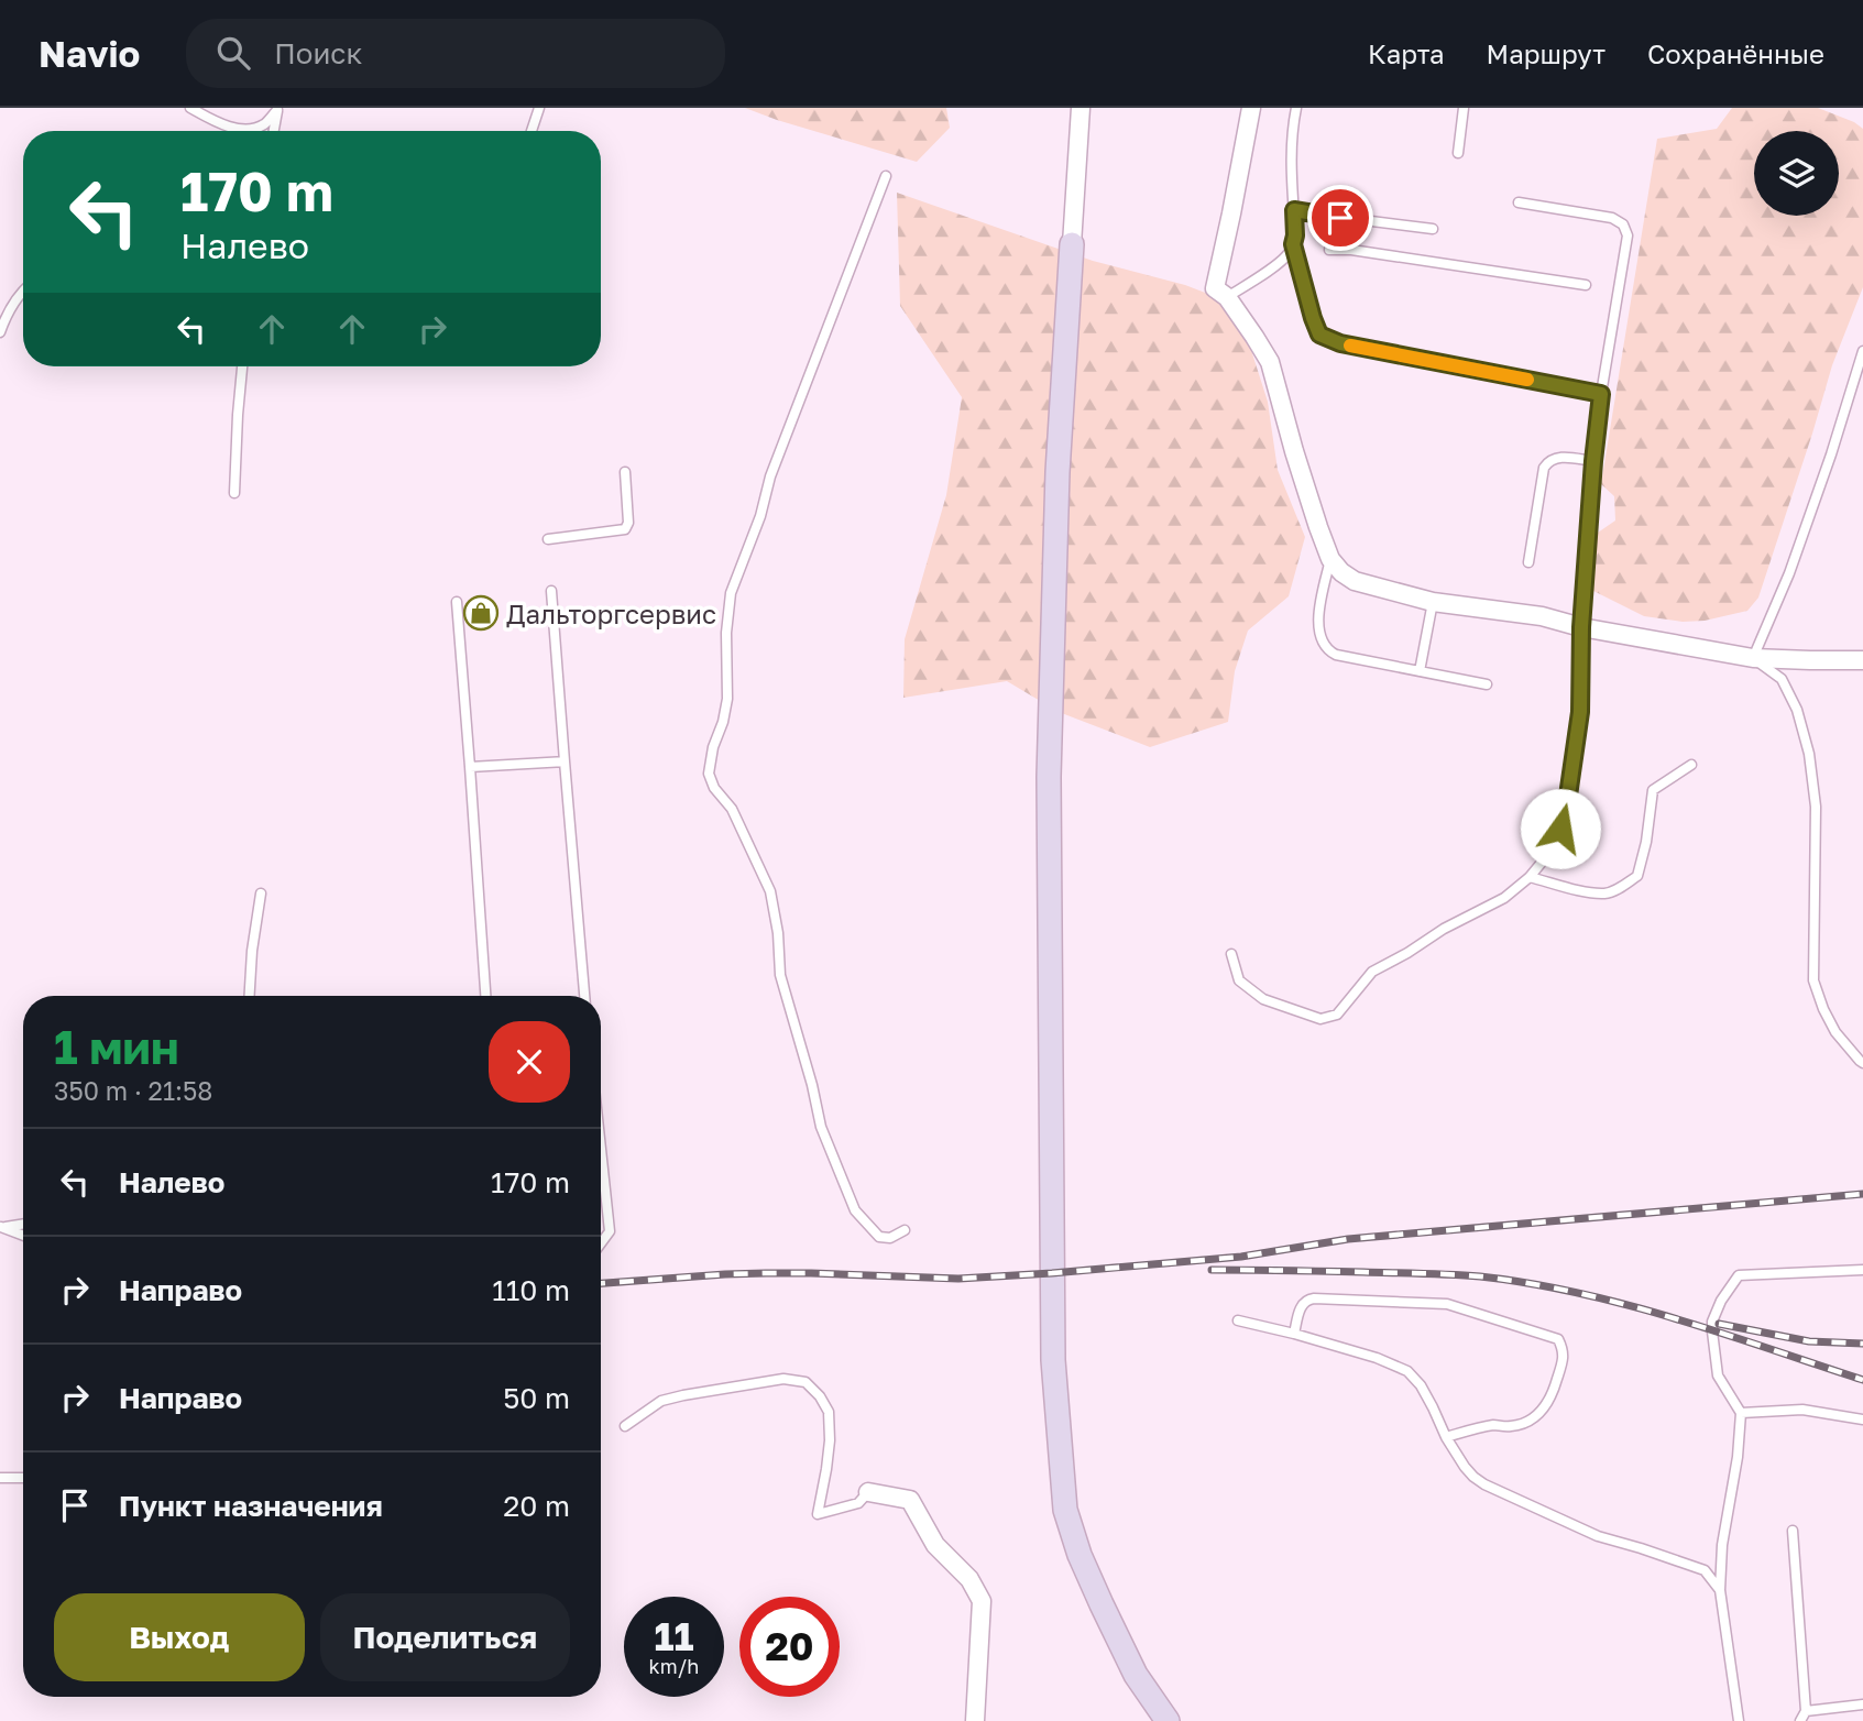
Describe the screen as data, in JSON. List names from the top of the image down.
{
  "places": {
    "shop": ["Дальторгсервис"]
  },
  "page": {
    "header": "Navio",
    "search": "Поиск",
    "nav": ["Карта", "Маршрут", "Сохранённые"],
    "turn": ["170 m", "Налево"],
    "heading": ["1 мин", "350 m · 21:58"],
    "list": [
      {
        "name": "Налево",
        "value": "170 m"
      },
      {
        "name": "Направо",
        "value": "110 m"
      },
      {
        "name": "Направо",
        "value": "50 m"
      },
      {
        "name": "Пункт назначения",
        "value": "20 m"
      }
    ],
    "buttons": ["Выход", "Поделиться"],
    "speed": "11 km/h",
    "limit": "20"
  }
}
